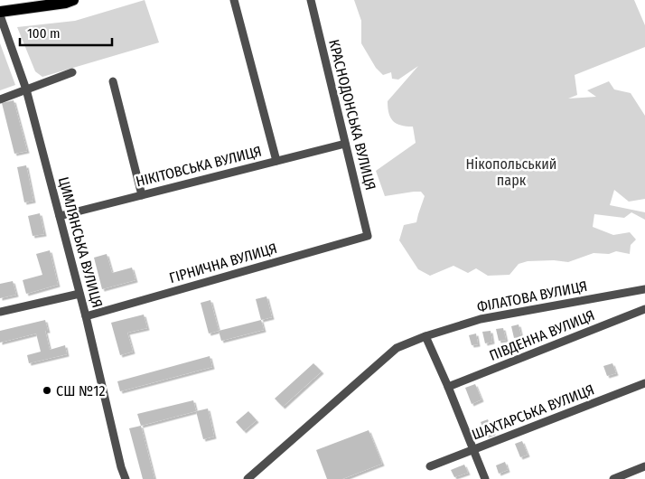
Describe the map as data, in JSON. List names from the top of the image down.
{
  "streets": {
    "street": [
      "КРАСНОДОНСЬКА ВУЛИЦЯ",
      "НІКІТОВСЬКА ВУЛИЦЯ",
      "ЦИМЛЯНСЬКА ВУЛИЦЯ",
      "ГІРНИЧНА ВУЛИЦЯ",
      "ФІЛАТОВА ВУЛИЦЯ",
      "ПІВДЕННА ВУЛИЦЯ",
      "ШАХТАРСЬКА ВУЛИЦЯ"
    ]
  },
  "crossings": [
    ["КРАСНОДОНСЬКА ВУЛИЦЯ", "НІКІТОВСЬКА ВУЛИЦЯ"],
    ["КРАСНОДОНСЬКА ВУЛИЦЯ", "ГІРНИЧНА ВУЛИЦЯ"],
    ["НІКІТОВСЬКА ВУЛИЦЯ", "ЦИМЛЯНСЬКА ВУЛИЦЯ"],
    ["ЦИМЛЯНСЬКА ВУЛИЦЯ", "ГІРНИЧНА ВУЛИЦЯ"]
  ],
  "parks": ["Нікопольський парк"],
  "places": ["СШ №12"],
  "scale_bar": "100 m"
}
